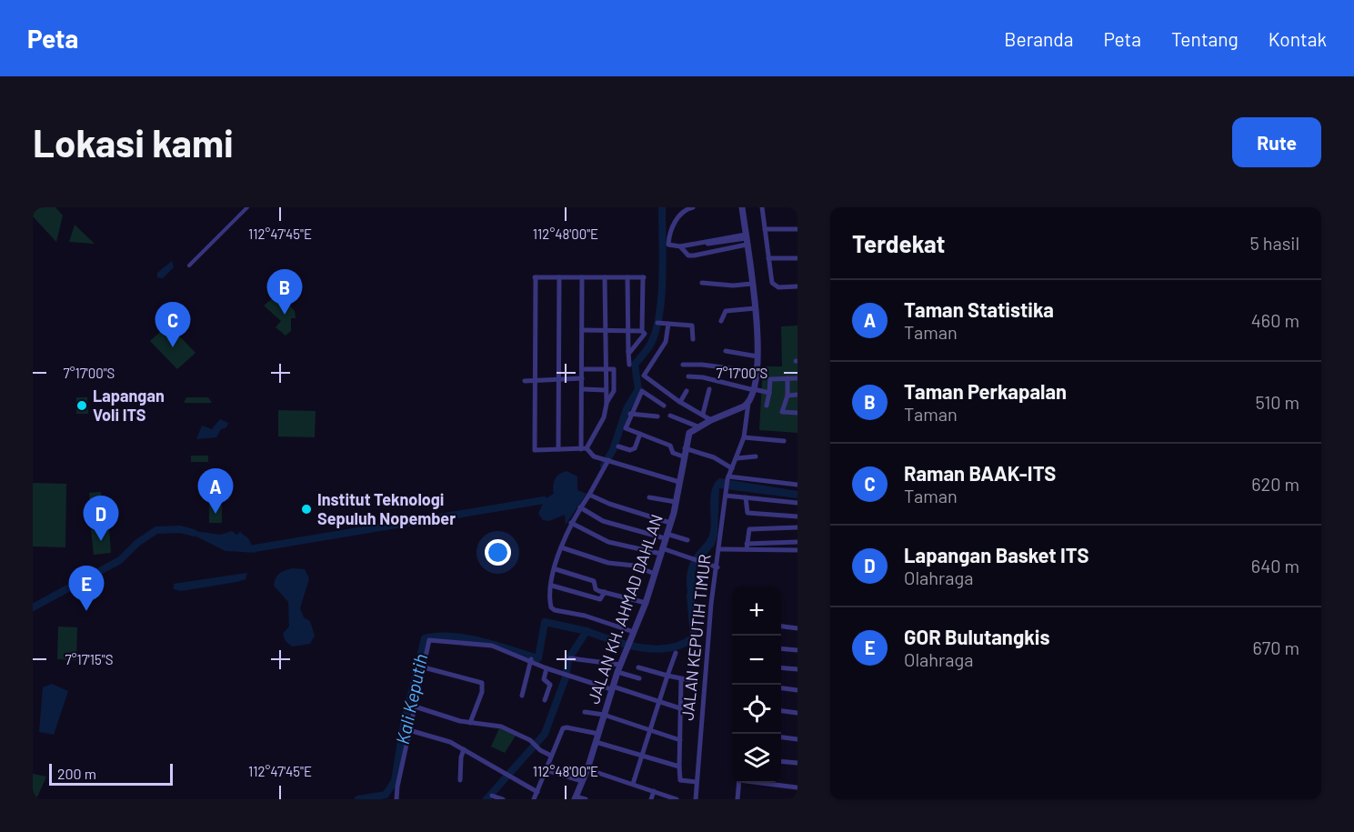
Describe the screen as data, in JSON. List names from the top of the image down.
{
  "streets": {
    "street": ["JALAN KH. AHMAD DAHLAN", "JALAN KEPUTIH TIMUR"]
  },
  "water": ["Kali Keputih"],
  "places": ["Lapangan Voli ITS", "Institut Teknologi Sepuluh Nopember"],
  "scale_bar": "200 m",
  "page": {
    "header": "Peta",
    "nav": [
      "Beranda",
      "Peta",
      "Tentang",
      "Kontak"
    ],
    "buttons": "Rute",
    "title": "Lokasi kami",
    "heading": ["Terdekat", "5 hasil"],
    "pins": [
      "B",
      "C",
      "A",
      "D",
      "E"
    ],
    "list": [
      {
        "mark": "A",
        "name": "Taman Statistika",
        "note": "Taman",
        "value": "460 m"
      },
      {
        "mark": "B",
        "name": "Taman Perkapalan",
        "note": "Taman",
        "value": "510 m"
      },
      {
        "mark": "C",
        "name": "Raman BAAK-ITS",
        "note": "Taman",
        "value": "620 m"
      },
      {
        "mark": "D",
        "name": "Lapangan Basket ITS",
        "note": "Olahraga",
        "value": "640 m"
      },
      {
        "mark": "E",
        "name": "GOR Bulutangkis",
        "note": "Olahraga",
        "value": "670 m"
      }
    ],
    "map_buttons": ["+", "−"],
    "scale": "200 m"
  },
  "coordinates": [
    "112°47'45\"E",
    "112°48'00\"E",
    "7°17'00\"S",
    "7°17'15\"S"
  ]
}
